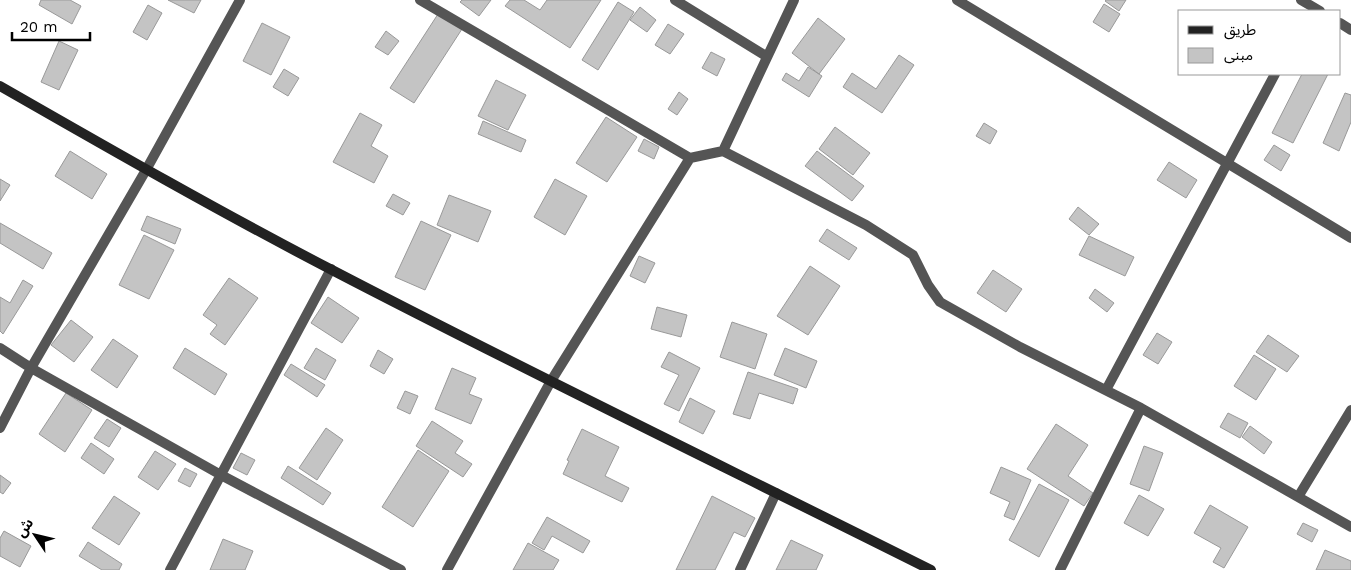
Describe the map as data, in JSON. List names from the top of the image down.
{
  "legend": ["طريق", "مبنى"],
  "scale_bar": "20 m",
  "north": "top left"
}
